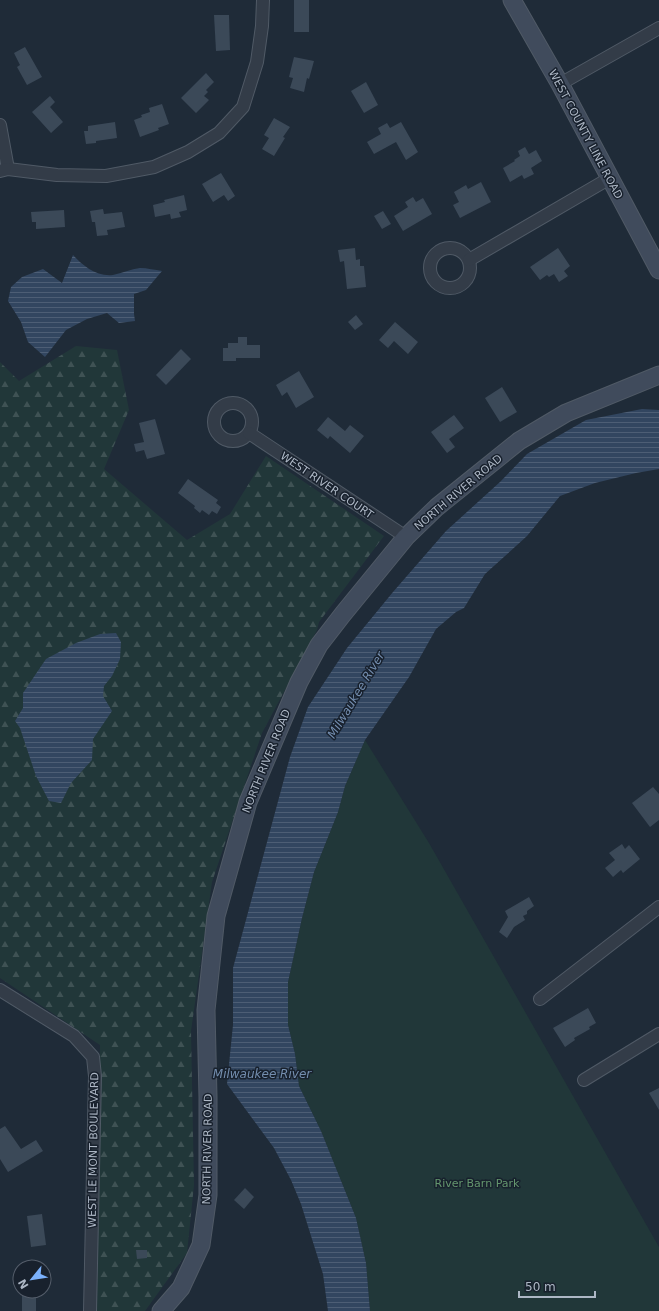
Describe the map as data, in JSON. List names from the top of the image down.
{
  "streets": {
    "street": [
      "WEST COUNTY LINE ROAD",
      "WEST RIVER COURT",
      "NORTH RIVER ROAD",
      "WEST LE MONT BOULEVARD"
    ]
  },
  "crossings": [
    ["WEST RIVER COURT", "NORTH RIVER ROAD"]
  ],
  "water": ["Milwaukee River"],
  "parks": ["River Barn Park"],
  "scale_bar": "50 m",
  "north": "bottom left"
}
